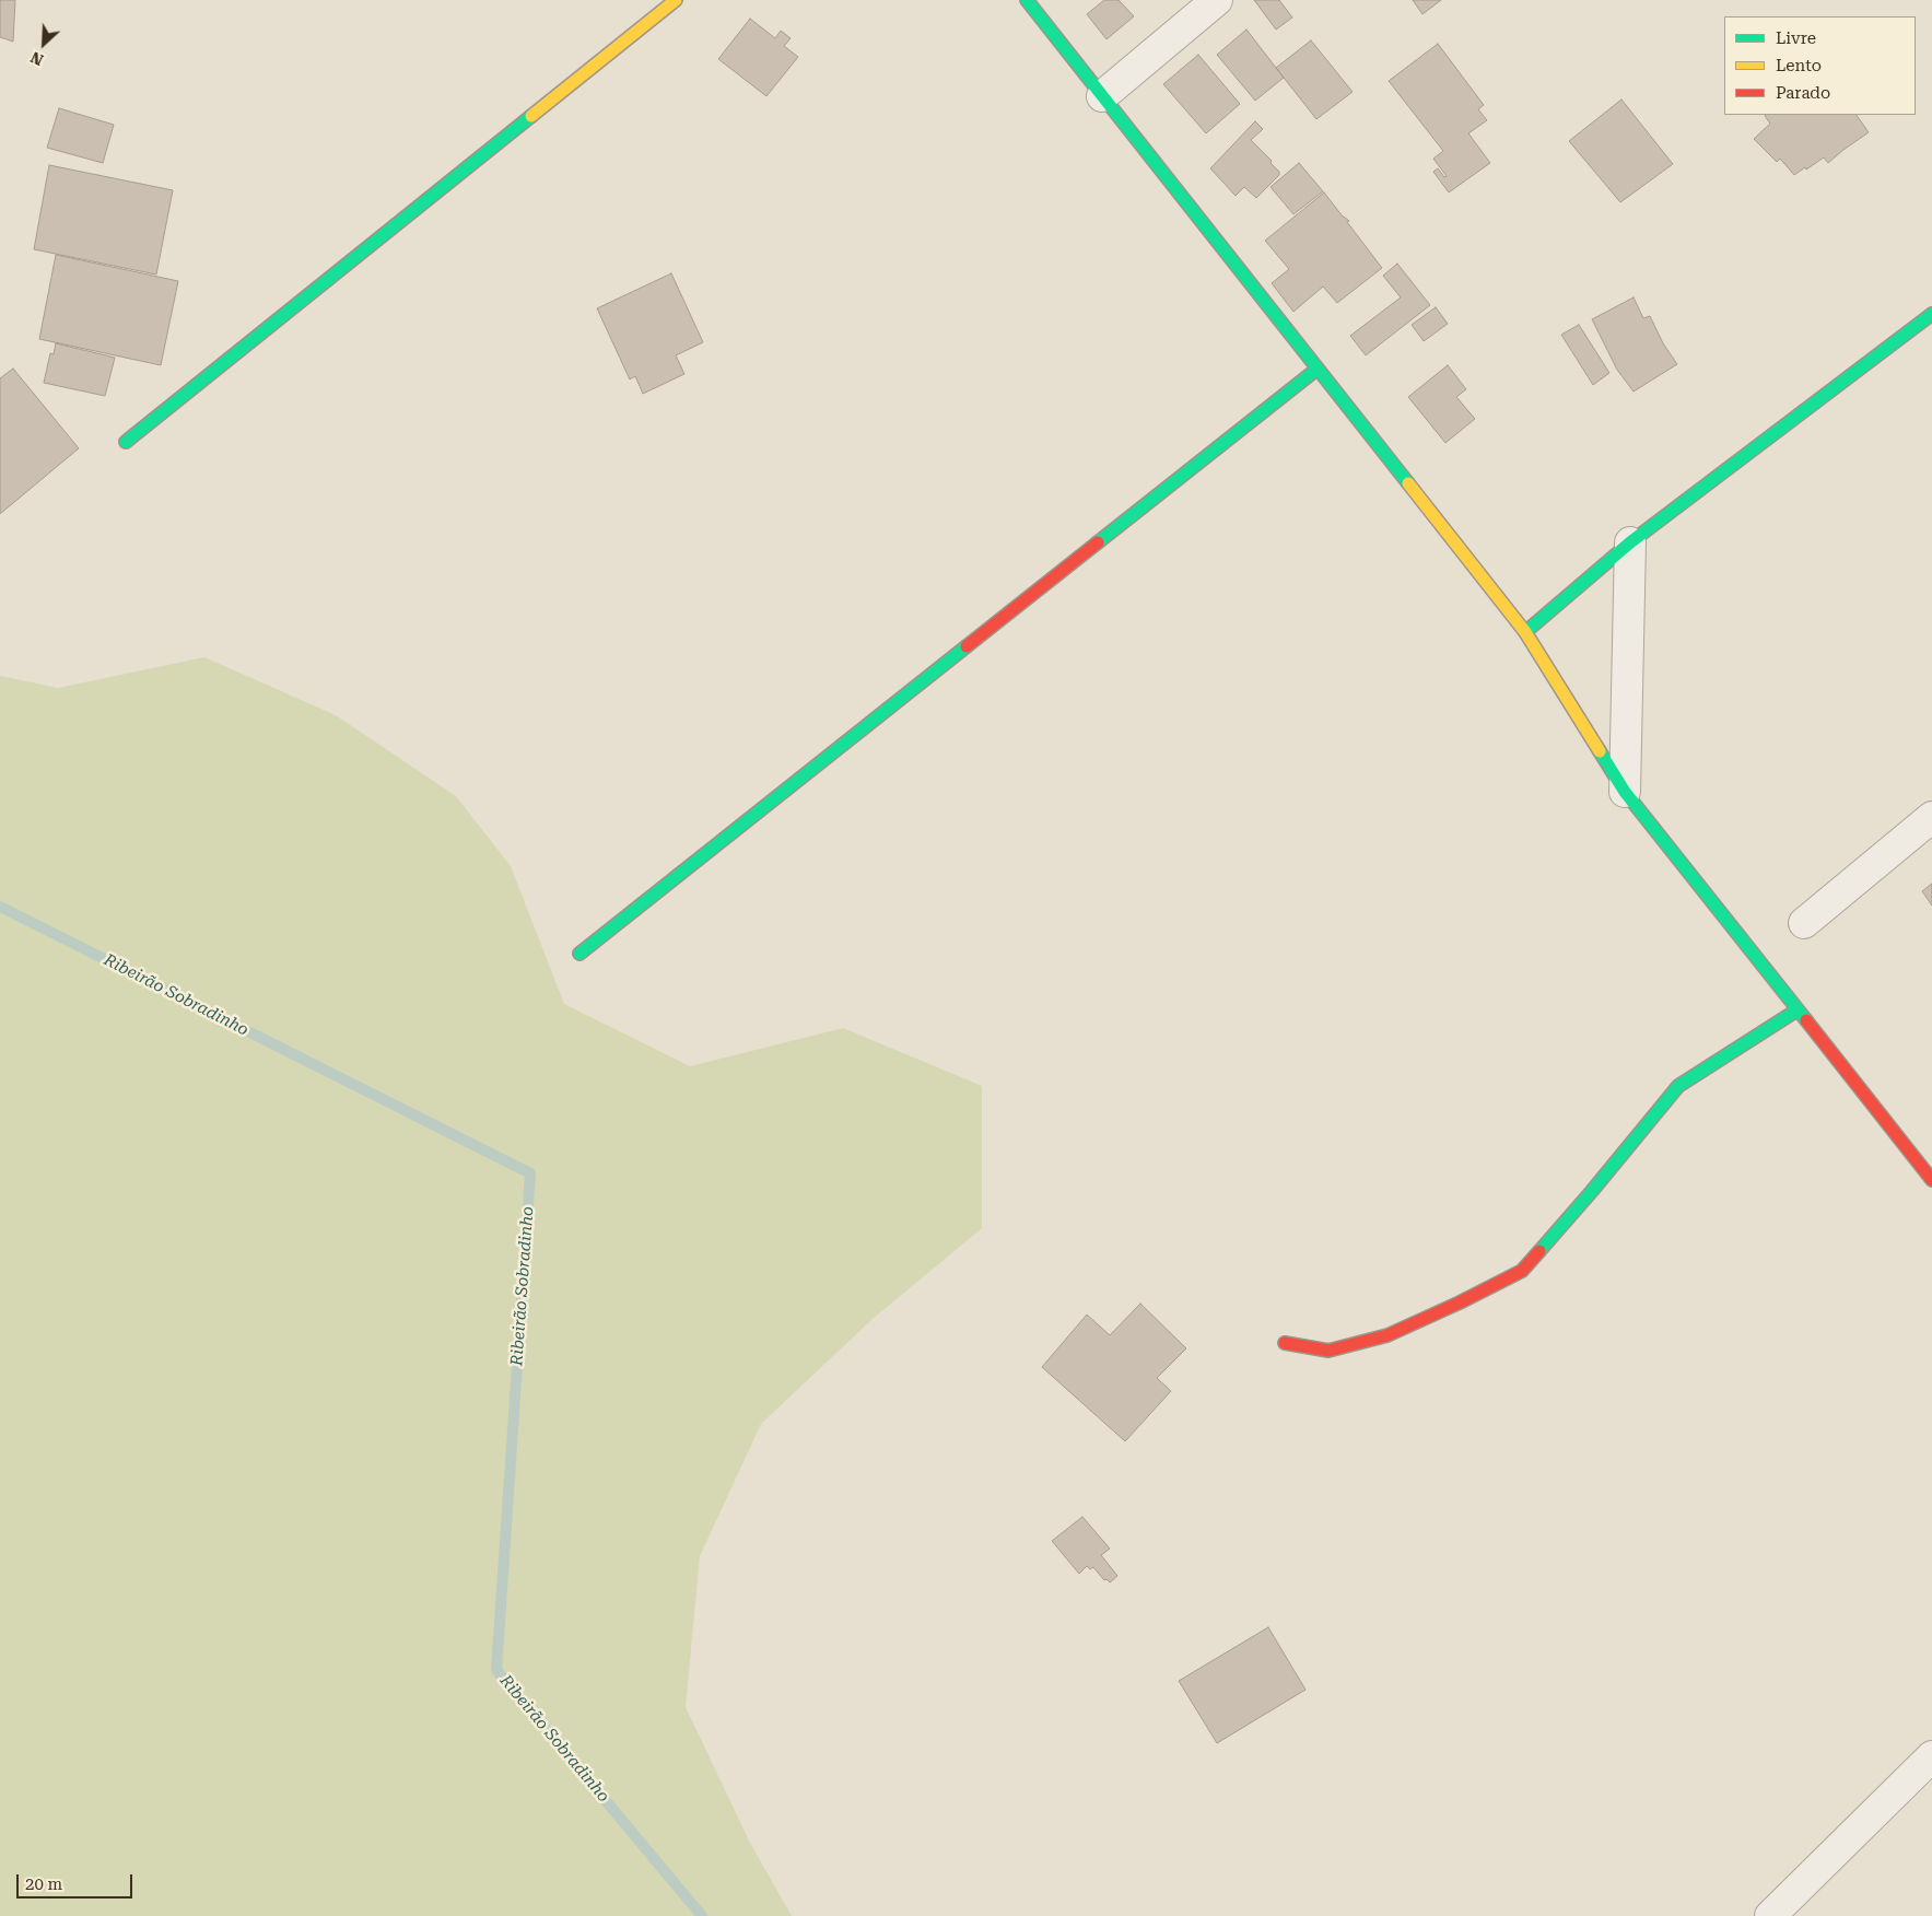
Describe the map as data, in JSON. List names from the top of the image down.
{
  "water": ["Ribeirão Sobradinho"],
  "legend": ["Livre", "Lento", "Parado"],
  "scale_bar": "20 m",
  "north": "bottom left"
}
